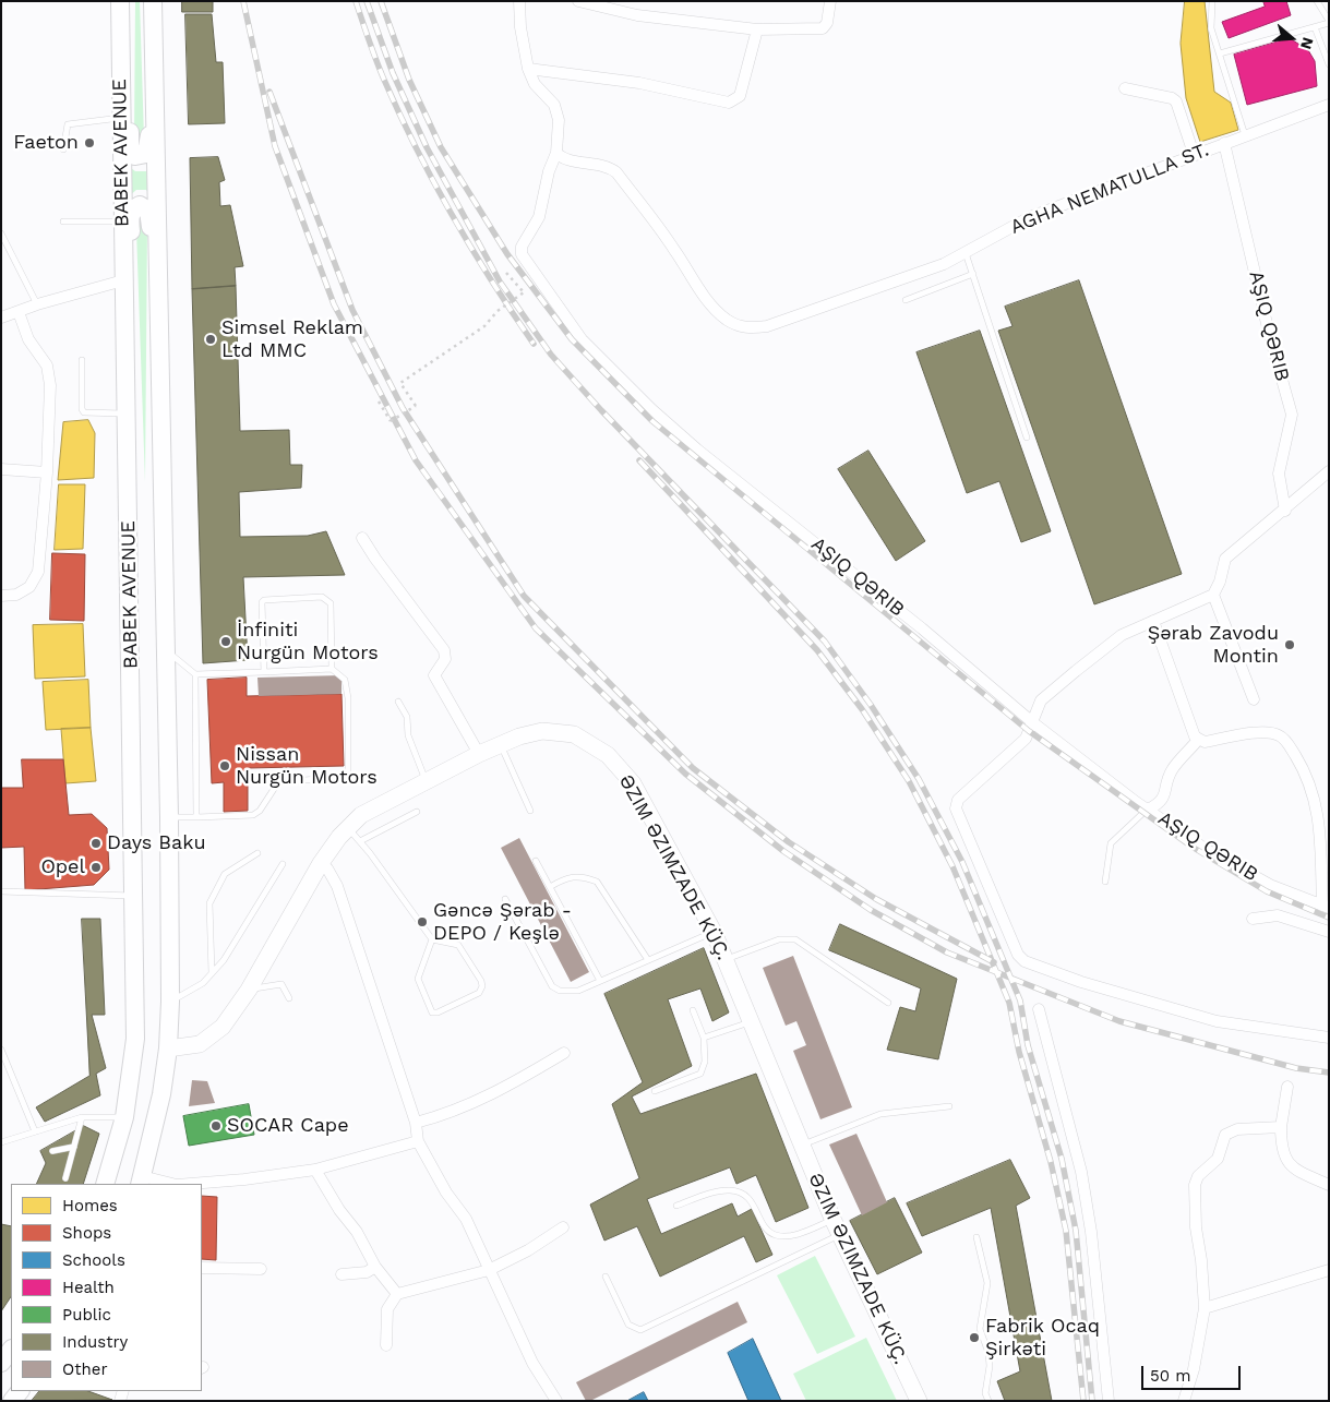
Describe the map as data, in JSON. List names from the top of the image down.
{
  "streets": {
    "main road": ["BABEK AVENUE"],
    "street": ["AGHA NEMATULLA ST.", "ƏZIM ƏZIMZADE KÜÇ."]
  },
  "crossings": [
    ["BABEK AVENUE", "ƏZIM ƏZIMZADE KÜÇ."]
  ],
  "places": [
    "Faeton",
    "Simsel Reklam Ltd MMC",
    "İnfiniti Nurgün Motors",
    "Şərab Zavodu Montin",
    "Nissan Nurgün Motors",
    "Days Baku",
    "Opel",
    "Gəncə Şərab - DEPO / Keşlə",
    "SOCAR Cape",
    "Fabrik Ocaq Şirkəti"
  ],
  "legend": [
    "Homes",
    "Shops",
    "Schools",
    "Health",
    "Public",
    "Industry",
    "Other"
  ],
  "scale_bar": "50 m",
  "north": "right"
}
